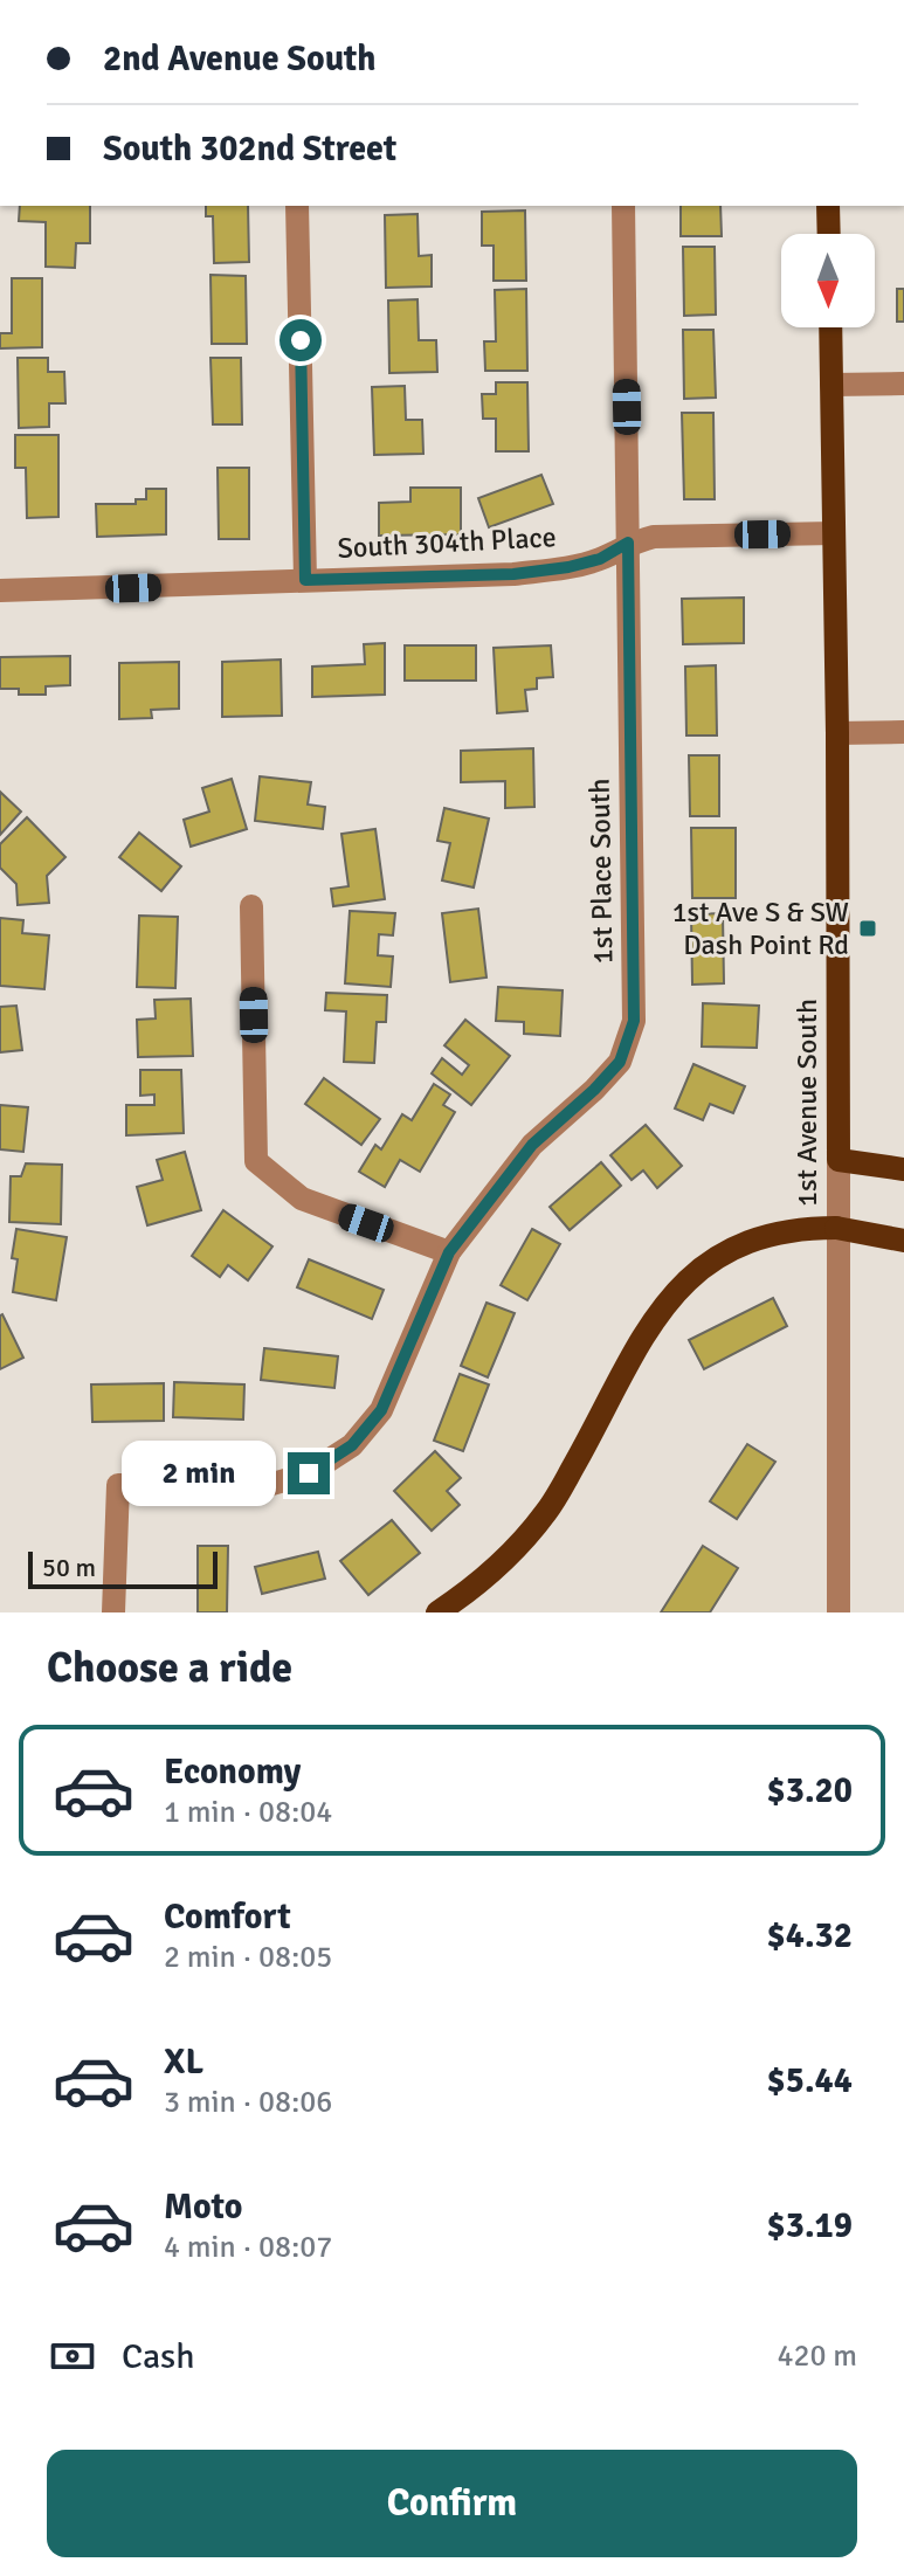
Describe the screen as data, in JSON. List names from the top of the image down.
{
  "streets": {
    "main road": ["1st Avenue South"],
    "street": ["South 304th Place", "1st Place South"]
  },
  "crossings": [
    ["South 304th Place", "1st Place South"],
    ["South 304th Place", "1st Avenue South"]
  ],
  "places": {
    "transit": ["1st Ave S & SW Dash Point Rd"]
  },
  "scale_bar": "50 m",
  "north": "bottom",
  "page": {
    "banner": ["2nd Avenue South", "South 302nd Street"],
    "bubble": "2 min",
    "scale": "50 m",
    "heading": "Choose a ride",
    "list": [
      {
        "name": "Economy",
        "note": "1 min · 08:04",
        "value": "$3.20"
      },
      {
        "name": "Comfort",
        "note": "2 min · 08:05",
        "value": "$4.32"
      },
      {
        "name": "XL",
        "note": "3 min · 08:06",
        "value": "$5.44"
      },
      {
        "name": "Moto",
        "note": "4 min · 08:07",
        "value": "$3.19"
      }
    ],
    "pay": ["Cash", "420 m"],
    "buttons": "Confirm"
  }
}
